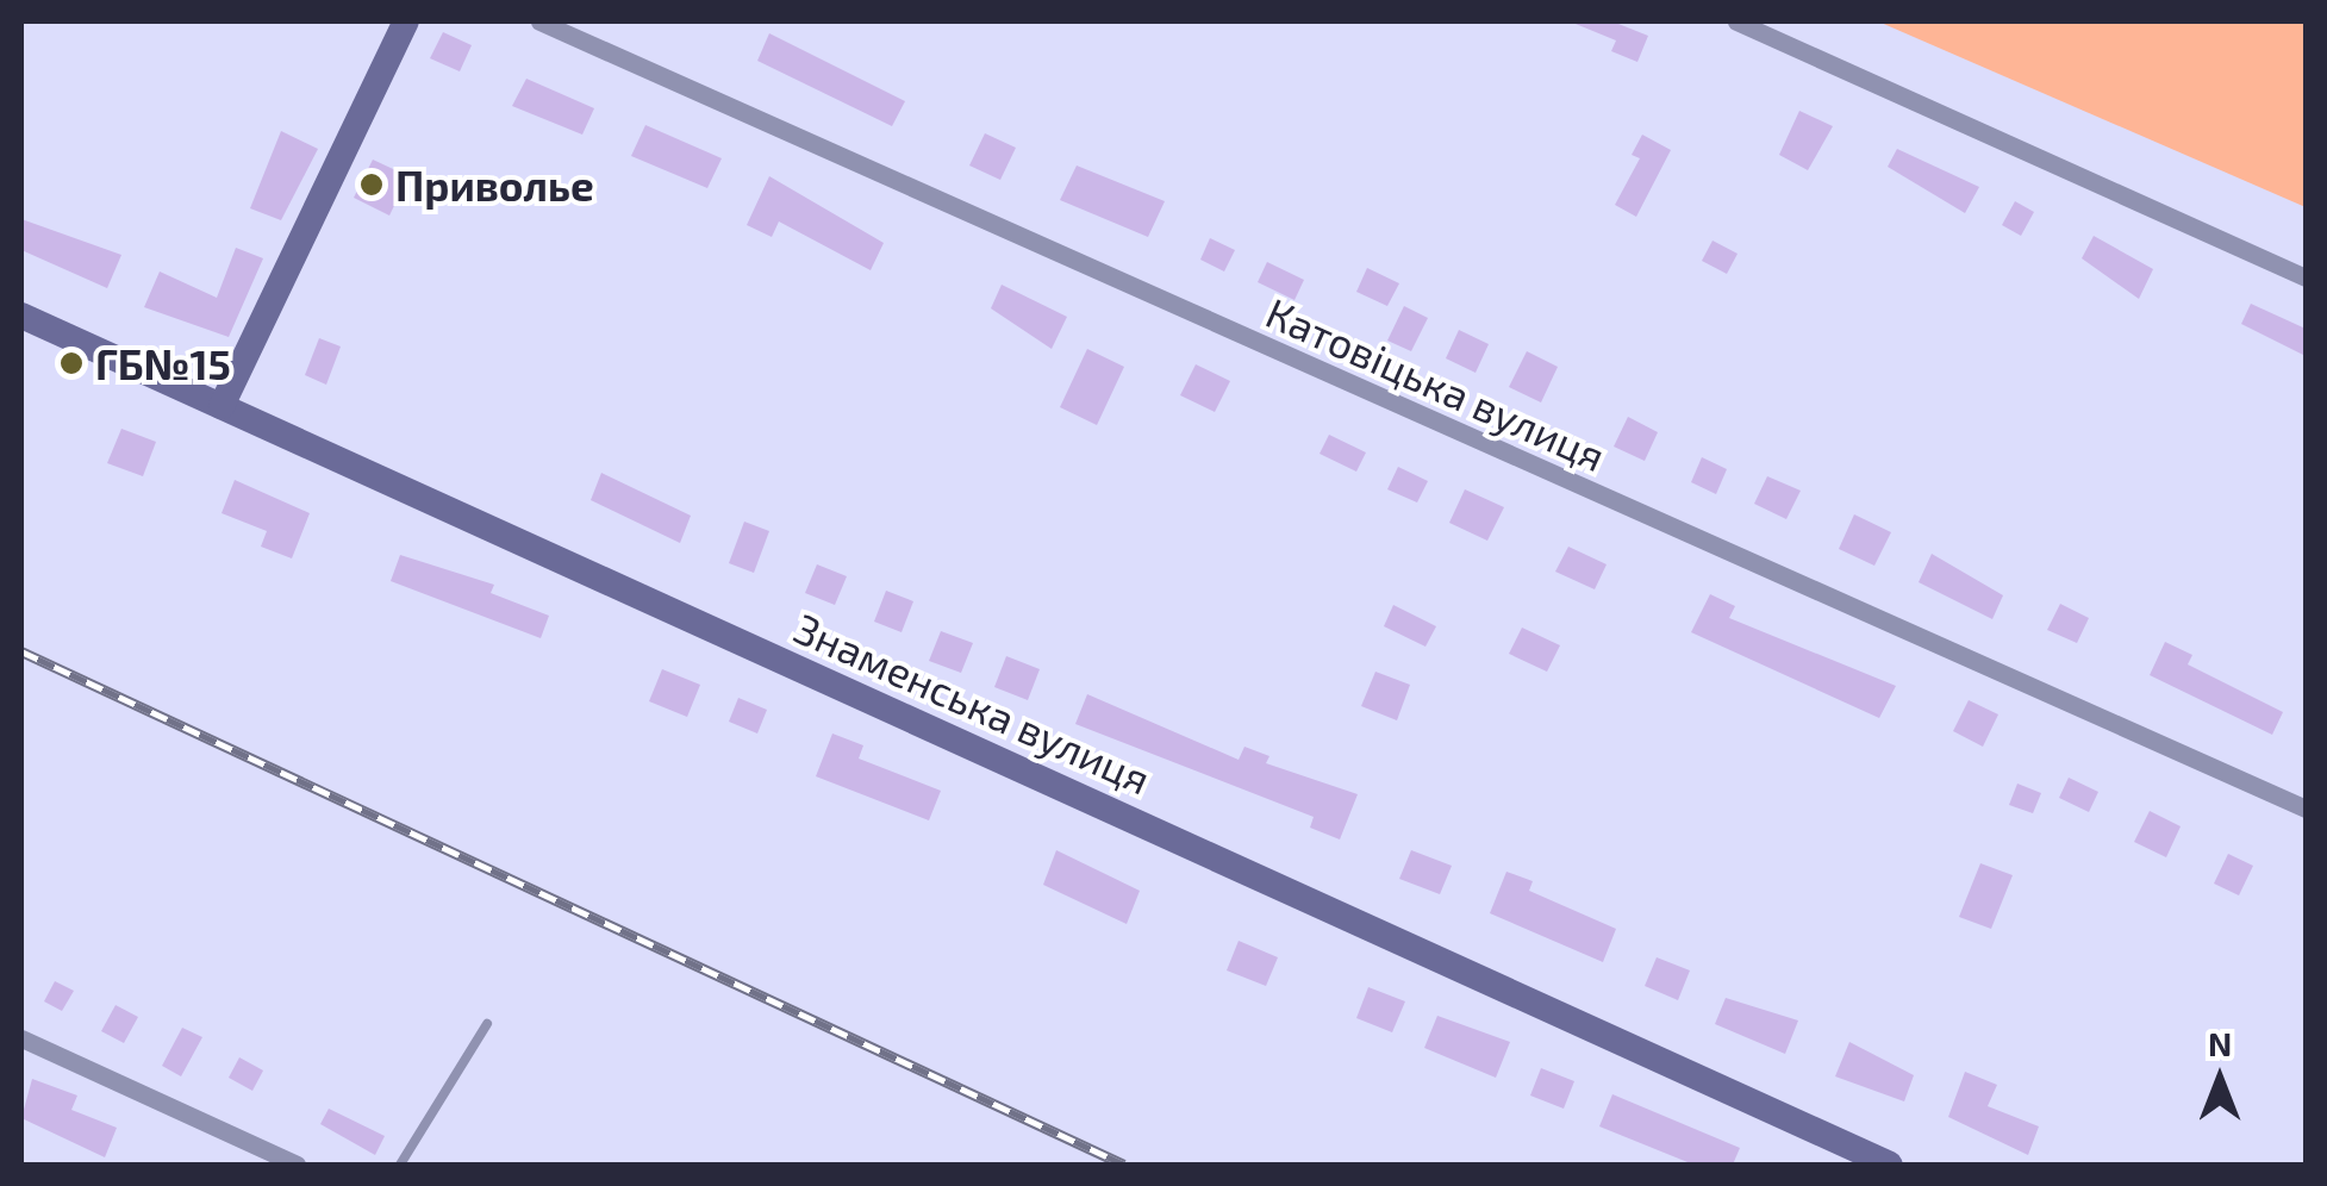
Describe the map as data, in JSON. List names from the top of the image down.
{
  "streets": {
    "main road": ["Знаменська вулиця"],
    "street": ["Катовіцька вулиця"]
  },
  "places": ["Приволье", "ГБ№15"],
  "north": "top"
}
